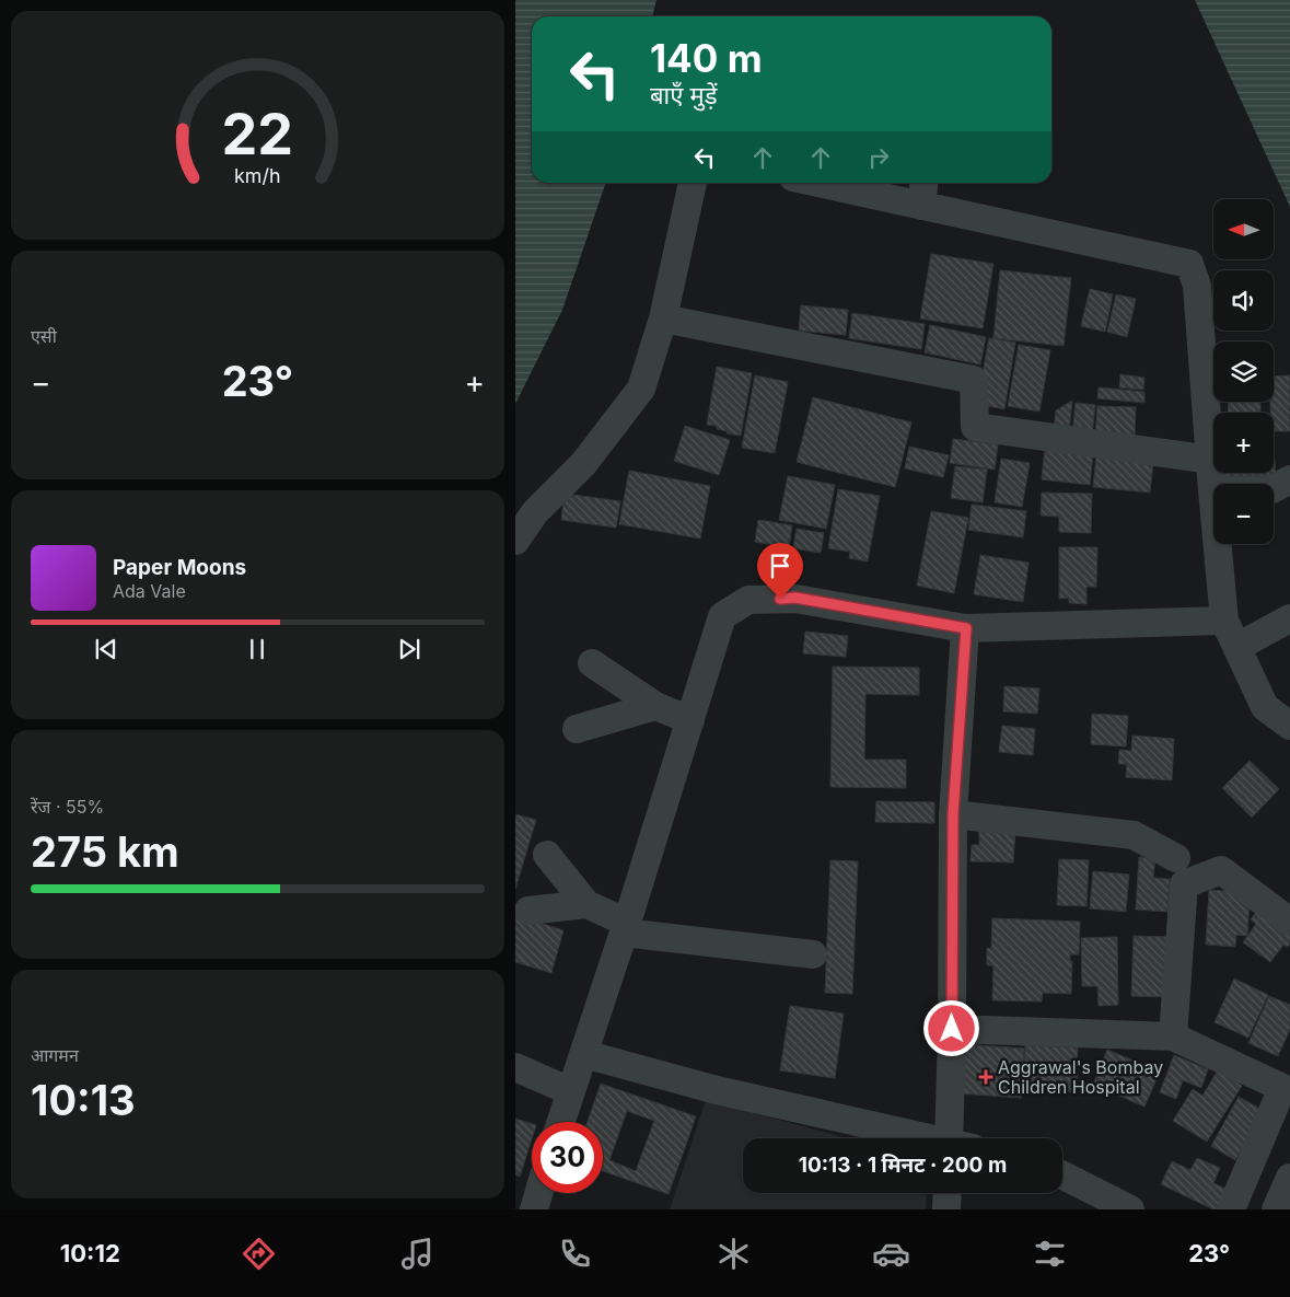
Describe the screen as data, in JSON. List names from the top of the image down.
{
  "places": {
    "health": ["Aggrawal's Bombay Children Hospital"]
  },
  "north": "left",
  "page": {
    "turn": ["140 m", "बाएँ मुड़ें"],
    "map_buttons": ["+", "−"],
    "tile": [
      "एसी",
      ["रेंज · 55%", "275 km"],
      ["आगमन", "10:13"]
    ],
    "heat": ["−", "23°", "+"],
    "song": ["Paper Moons", "Ada Vale"],
    "limit": "30",
    "trip": "10:13 · 1 मिनट · 200 m",
    "tabs": ["10:12", "23°"],
    "gauge": ["22", "km/h"]
  }
}
